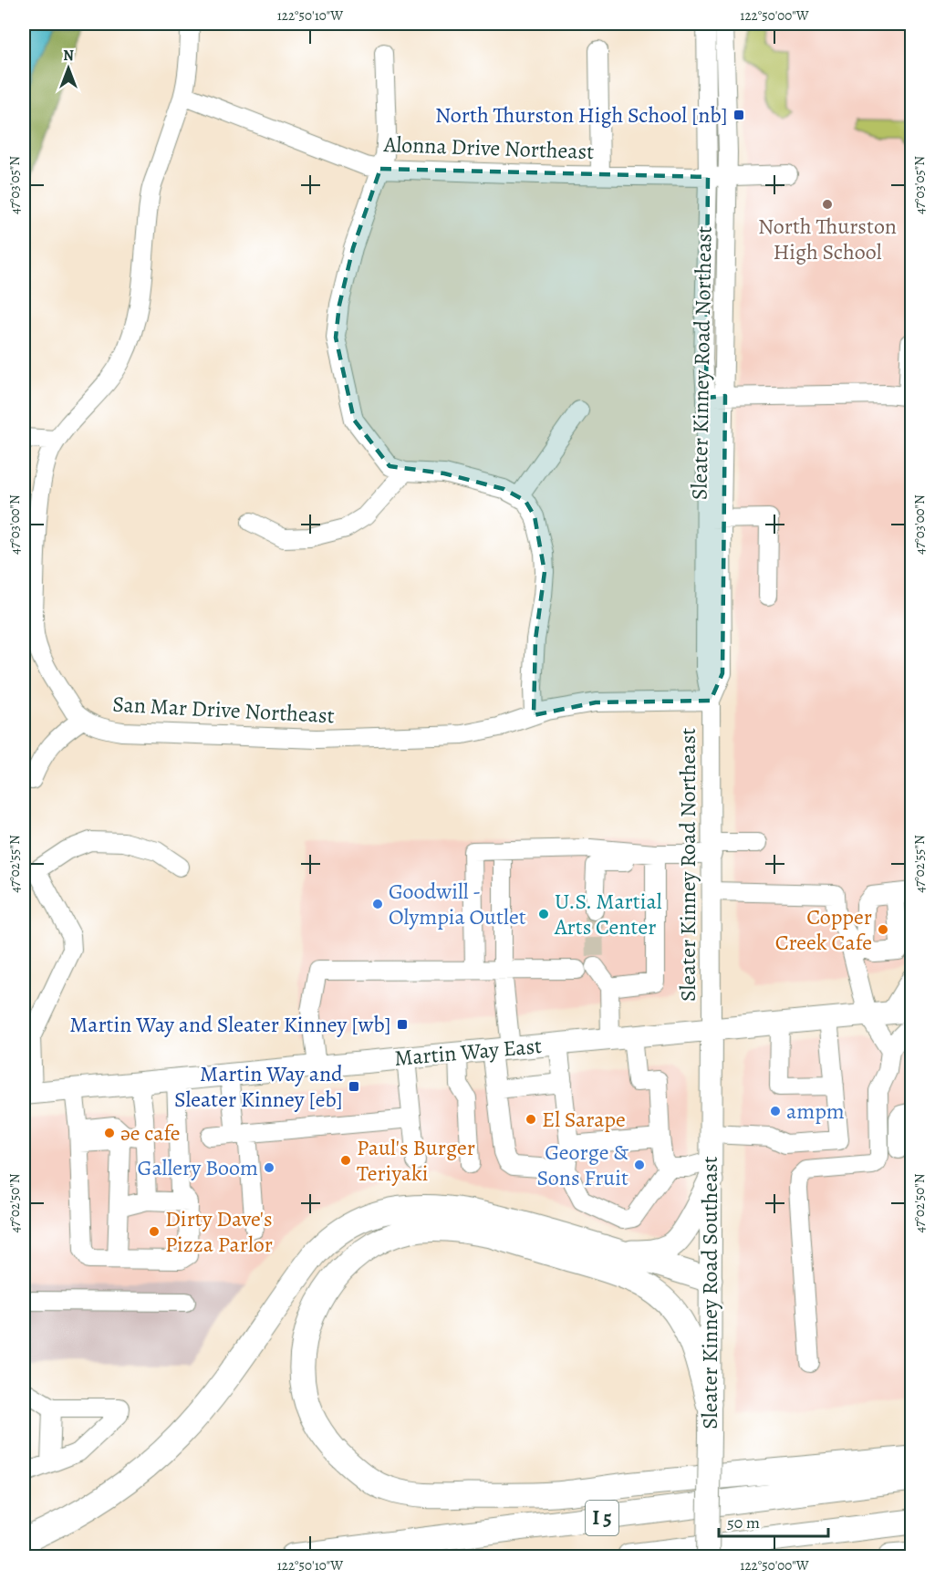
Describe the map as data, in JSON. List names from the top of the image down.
{
  "streets": {
    "highway": ["I 5"],
    "main road": ["Martin Way East", "Sleater Kinney Road Southeast"],
    "street": ["Alonna Drive Northeast", "Sleater Kinney Road Northeast", "San Mar Drive Northeast"]
  },
  "crossings": [
    ["Alonna Drive Northeast", "Sleater Kinney Road Northeast"],
    ["Alonna Drive Northeast", "San Mar Drive Northeast"],
    ["Sleater Kinney Road Northeast", "San Mar Drive Northeast"],
    ["Sleater Kinney Road Northeast", "Martin Way East"],
    ["Sleater Kinney Road Northeast", "Sleater Kinney Road Southeast"],
    ["Martin Way East", "Sleater Kinney Road Southeast"]
  ],
  "places": {
    "transit": ["North Thurston High School [nb]", "Martin Way and Sleater Kinney [wb]", "Martin Way and Sleater Kinney [eb]"],
    "other": [
      "North Thurston High School",
      "Goodwill - Olympia Outlet",
      "U.S. Martial Arts Center",
      "Copper Creek Cafe",
      "ampm",
      "El Sarape",
      "əe cafe",
      "Paul's Burger Teriyaki",
      "George & Sons Fruit",
      "Gallery Boom",
      "Dirty Dave's Pizza Parlor"
    ]
  },
  "scale_bar": "50 m",
  "north": "top",
  "coordinates": [
    "122°50'10\"W",
    "122°50'00\"W",
    "47°03'05\"N",
    "47°03'00\"N",
    "47°02'55\"N",
    "47°02'50\"N"
  ]
}
